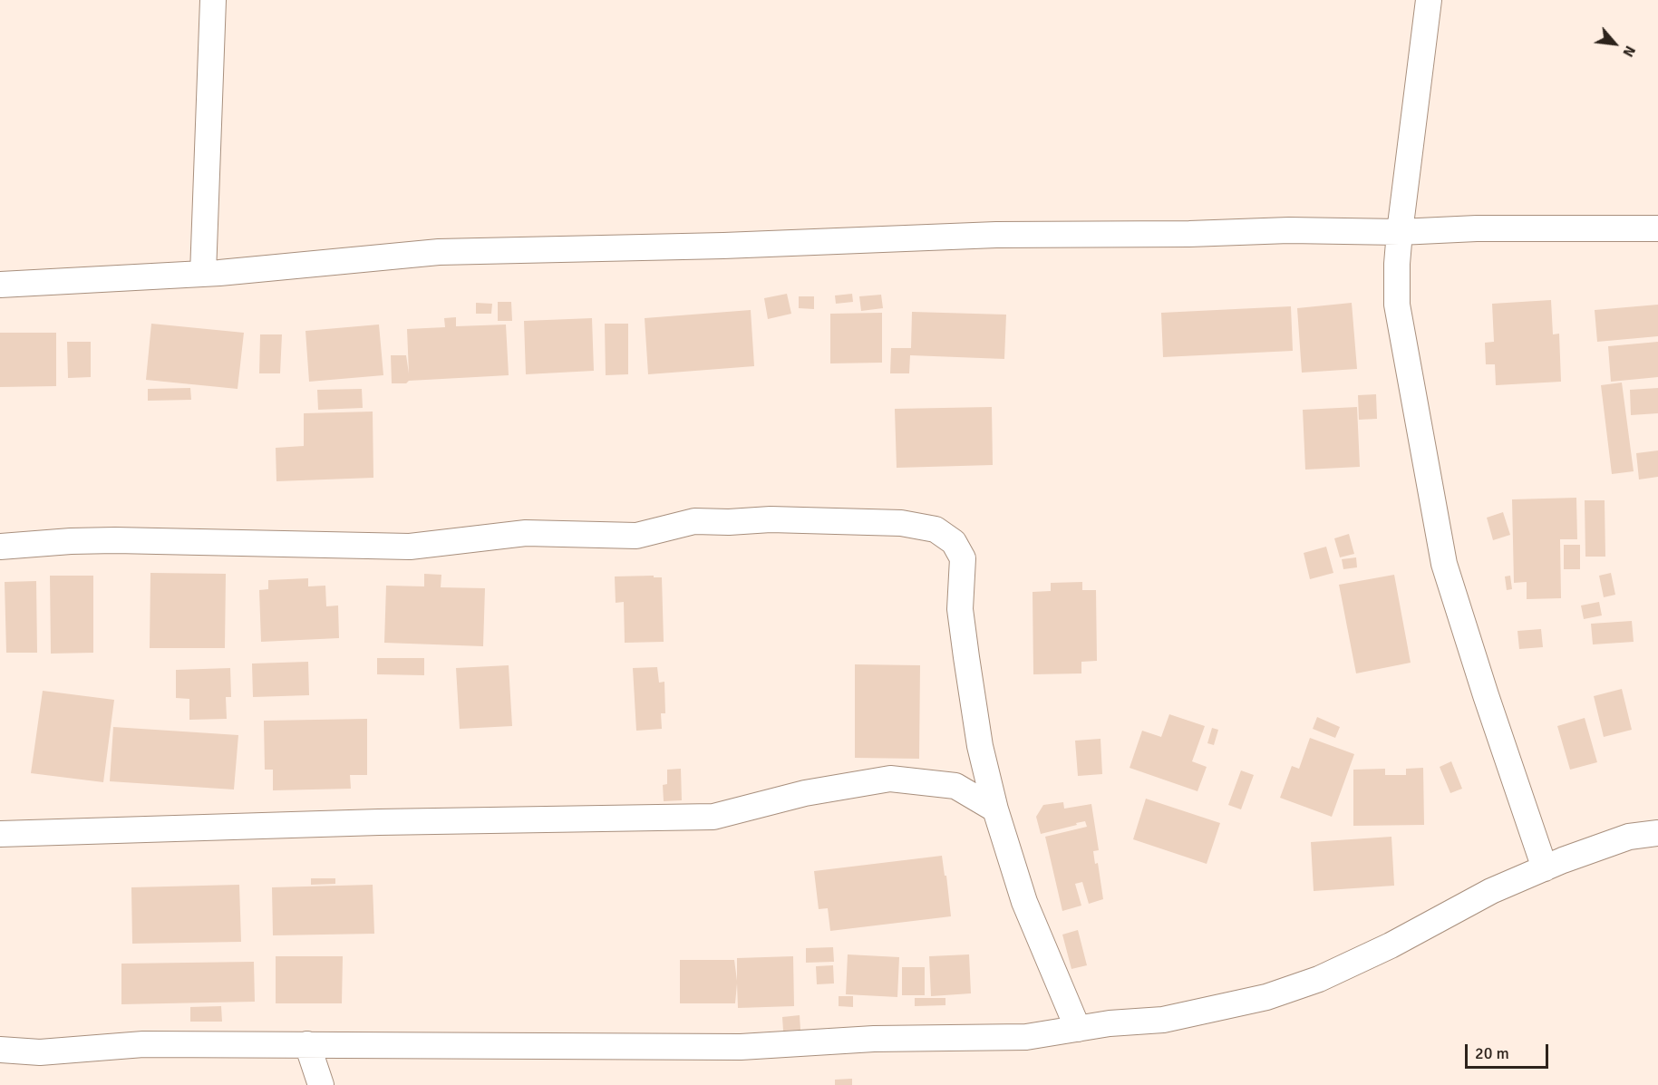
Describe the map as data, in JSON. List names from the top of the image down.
{
  "scale_bar": "20 m",
  "north": "bottom right"
}
